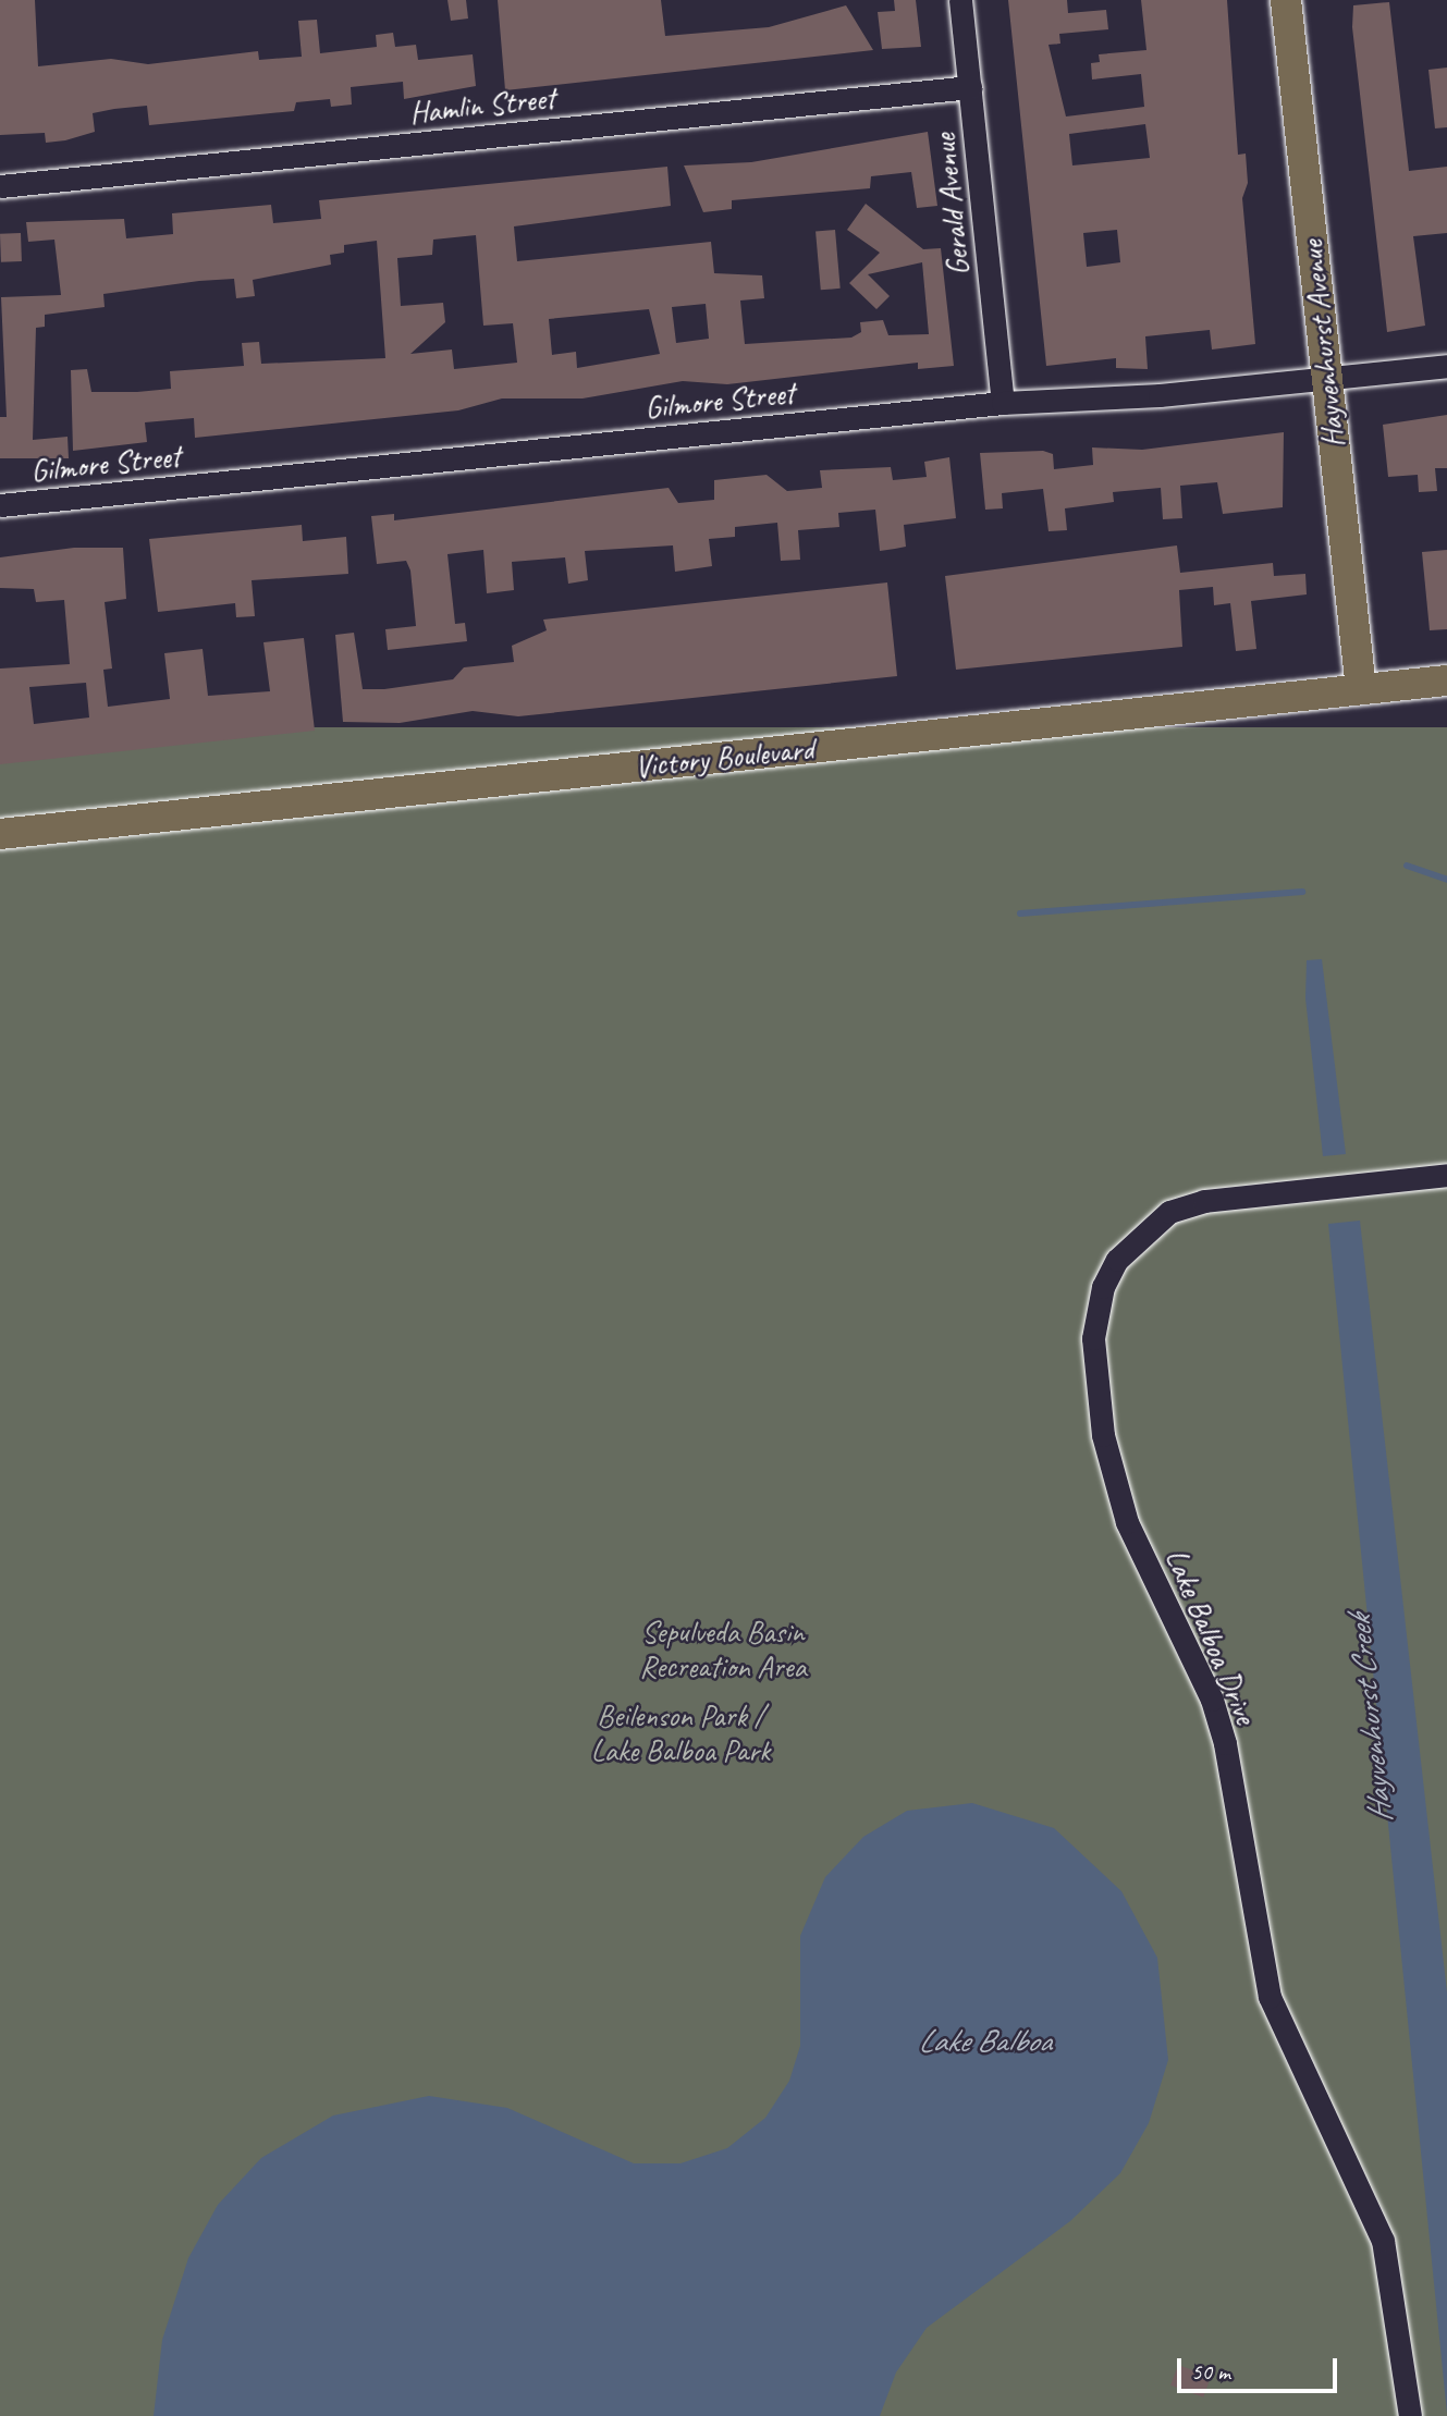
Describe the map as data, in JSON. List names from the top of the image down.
{
  "streets": {
    "main road": ["Hayvenhurst Avenue", "Victory Boulevard"],
    "street": [
      "Hamlin Street",
      "Gerald Avenue",
      "Gilmore Street",
      "Lake Balboa Drive"
    ]
  },
  "crossings": [
    ["Hamlin Street", "Gerald Avenue"],
    ["Gerald Avenue", "Gilmore Street"],
    ["Hayvenhurst Avenue", "Gilmore Street"],
    ["Hayvenhurst Avenue", "Victory Boulevard"]
  ],
  "water": ["Hayvenhurst Creek", "Lake Balboa"],
  "parks": ["Sepulveda Basin Recreation Area", "Beilenson Park / Lake Balboa Park"],
  "scale_bar": "50 m"
}
